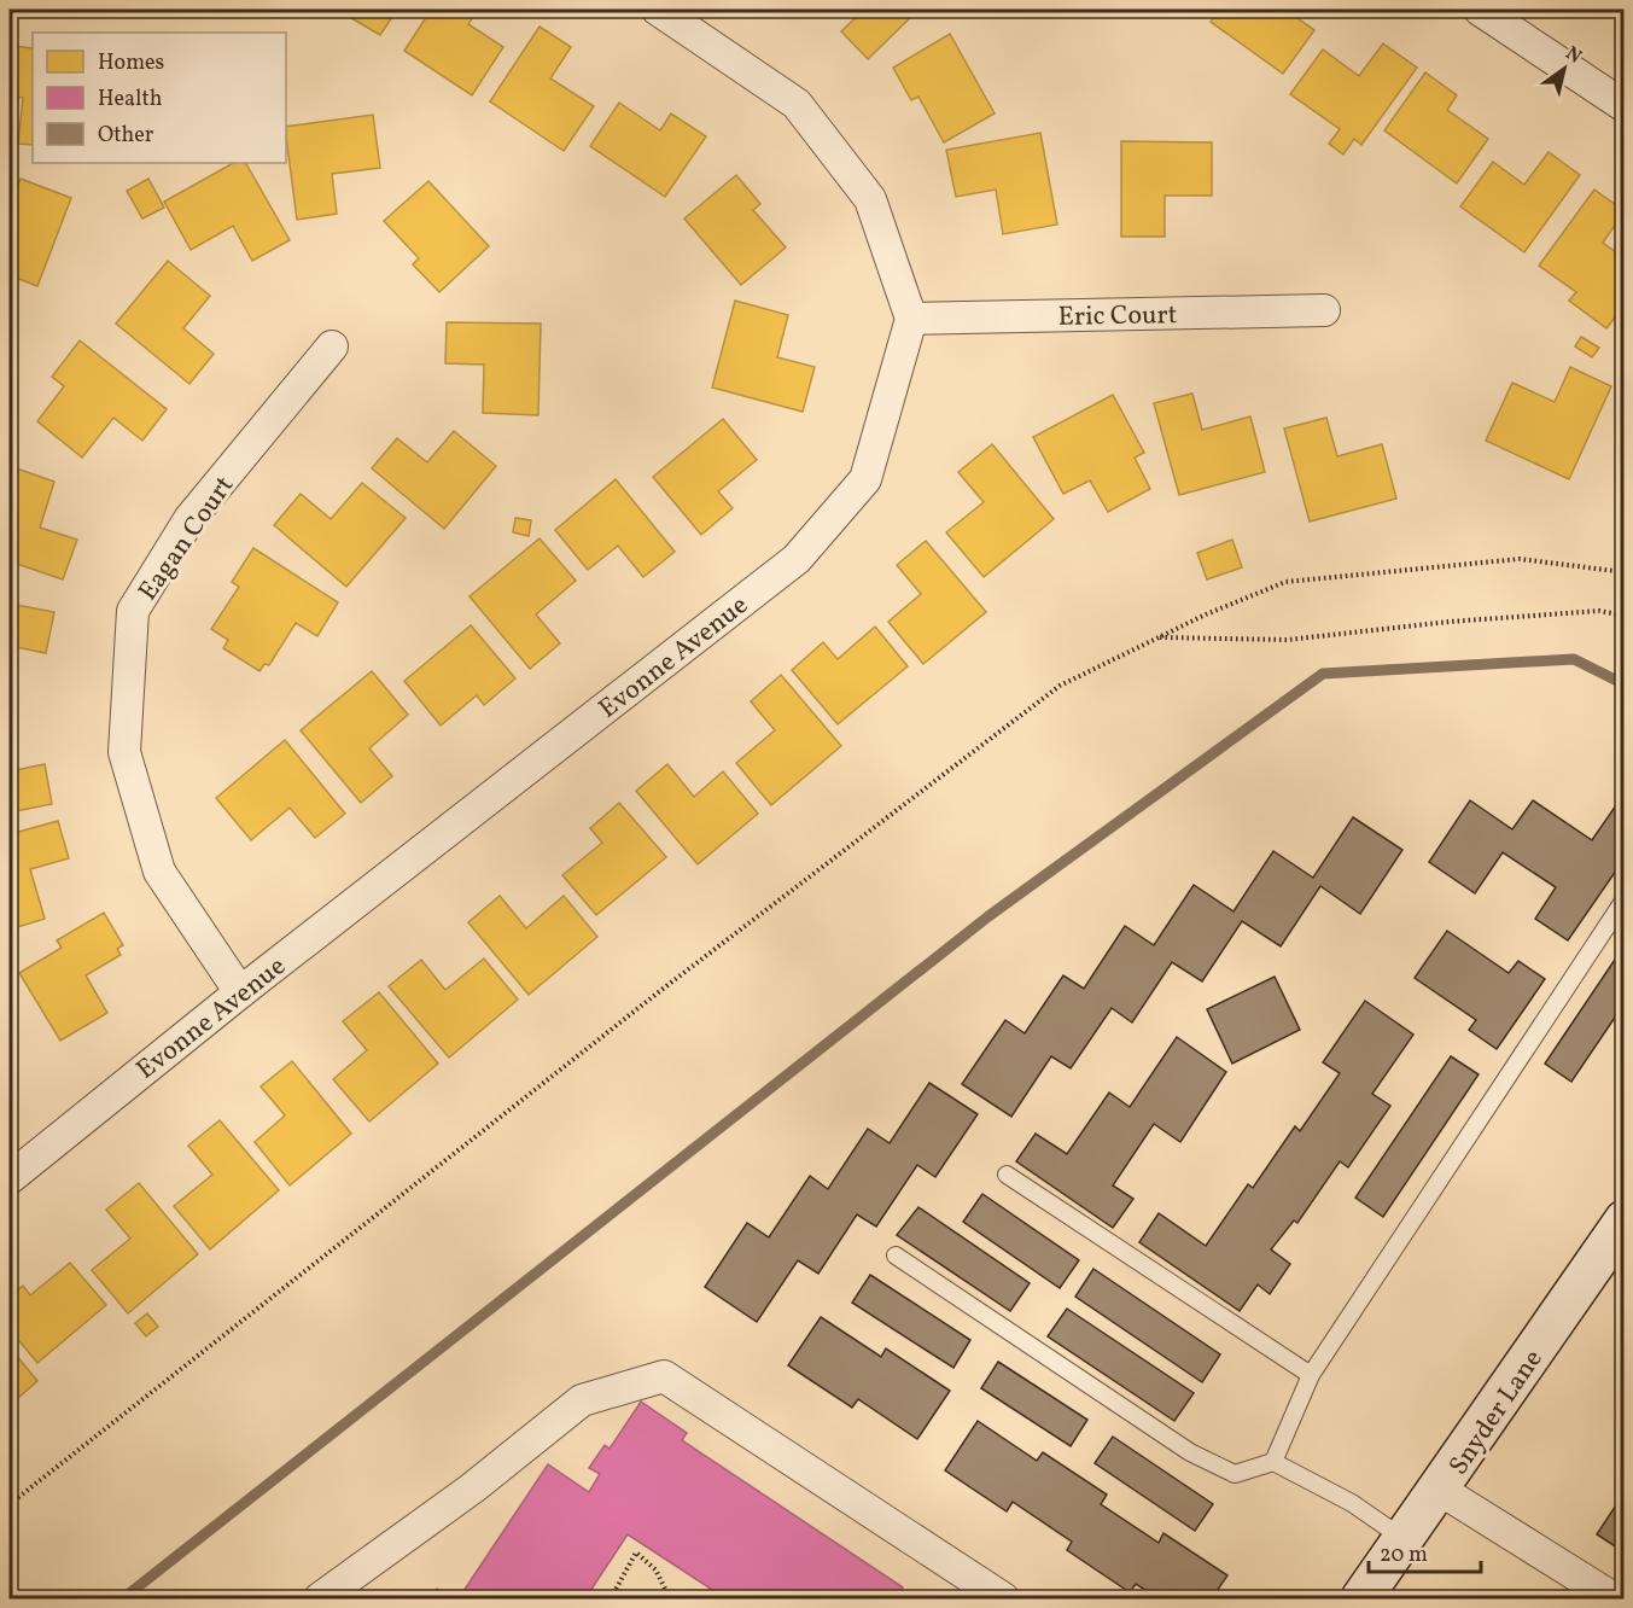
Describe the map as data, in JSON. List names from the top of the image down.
{
  "streets": {
    "street": [
      "Eric Court",
      "Eagan Court",
      "Evonne Avenue",
      "Snyder Lane"
    ]
  },
  "crossings": [
    ["Eric Court", "Evonne Avenue"],
    ["Eagan Court", "Evonne Avenue"]
  ],
  "legend": ["Homes", "Health", "Other"],
  "scale_bar": "20 m",
  "north": "top right"
}
